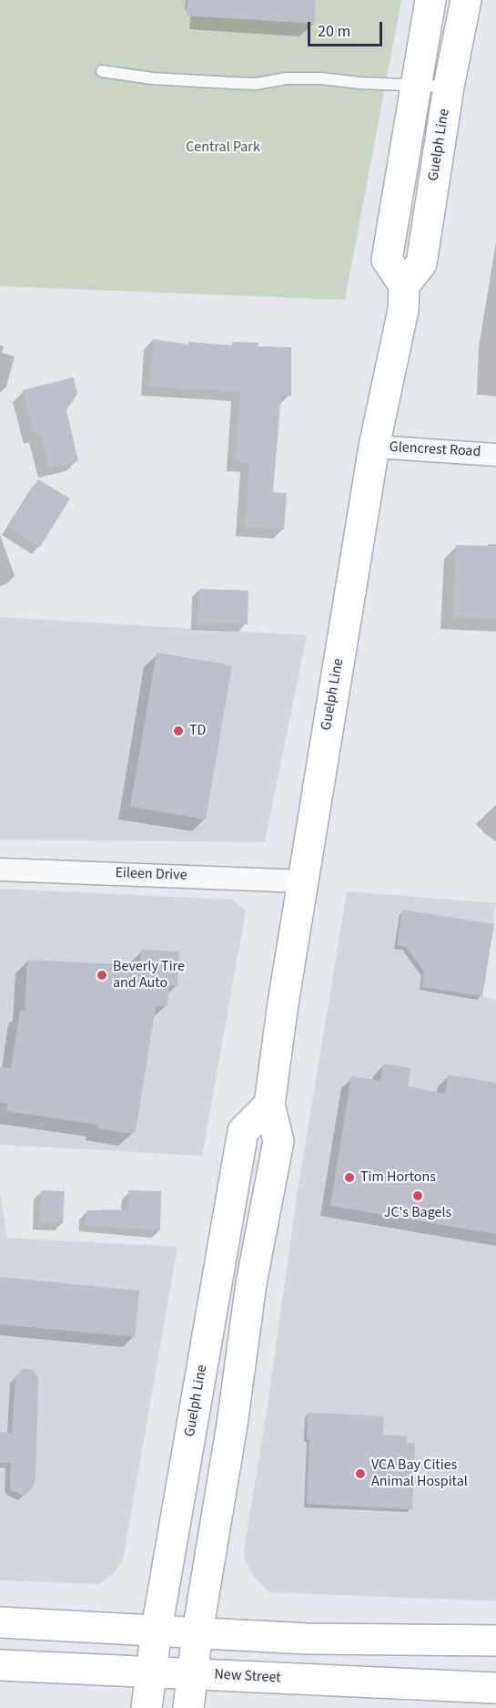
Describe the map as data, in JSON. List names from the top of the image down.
{
  "streets": {
    "main road": ["Guelph Line", "New Street"],
    "street": ["Glencrest Road", "Eileen Drive"]
  },
  "crossings": [
    ["Guelph Line", "Glencrest Road"],
    ["Guelph Line", "Eileen Drive"],
    ["Guelph Line", "New Street"]
  ],
  "parks": ["Central Park"],
  "places": [
    "TD",
    "Beverly Tire and Auto",
    "Tim Hortons",
    "JC's Bagels",
    "VCA Bay Cities Animal Hospital"
  ],
  "scale_bar": "20 m"
}
